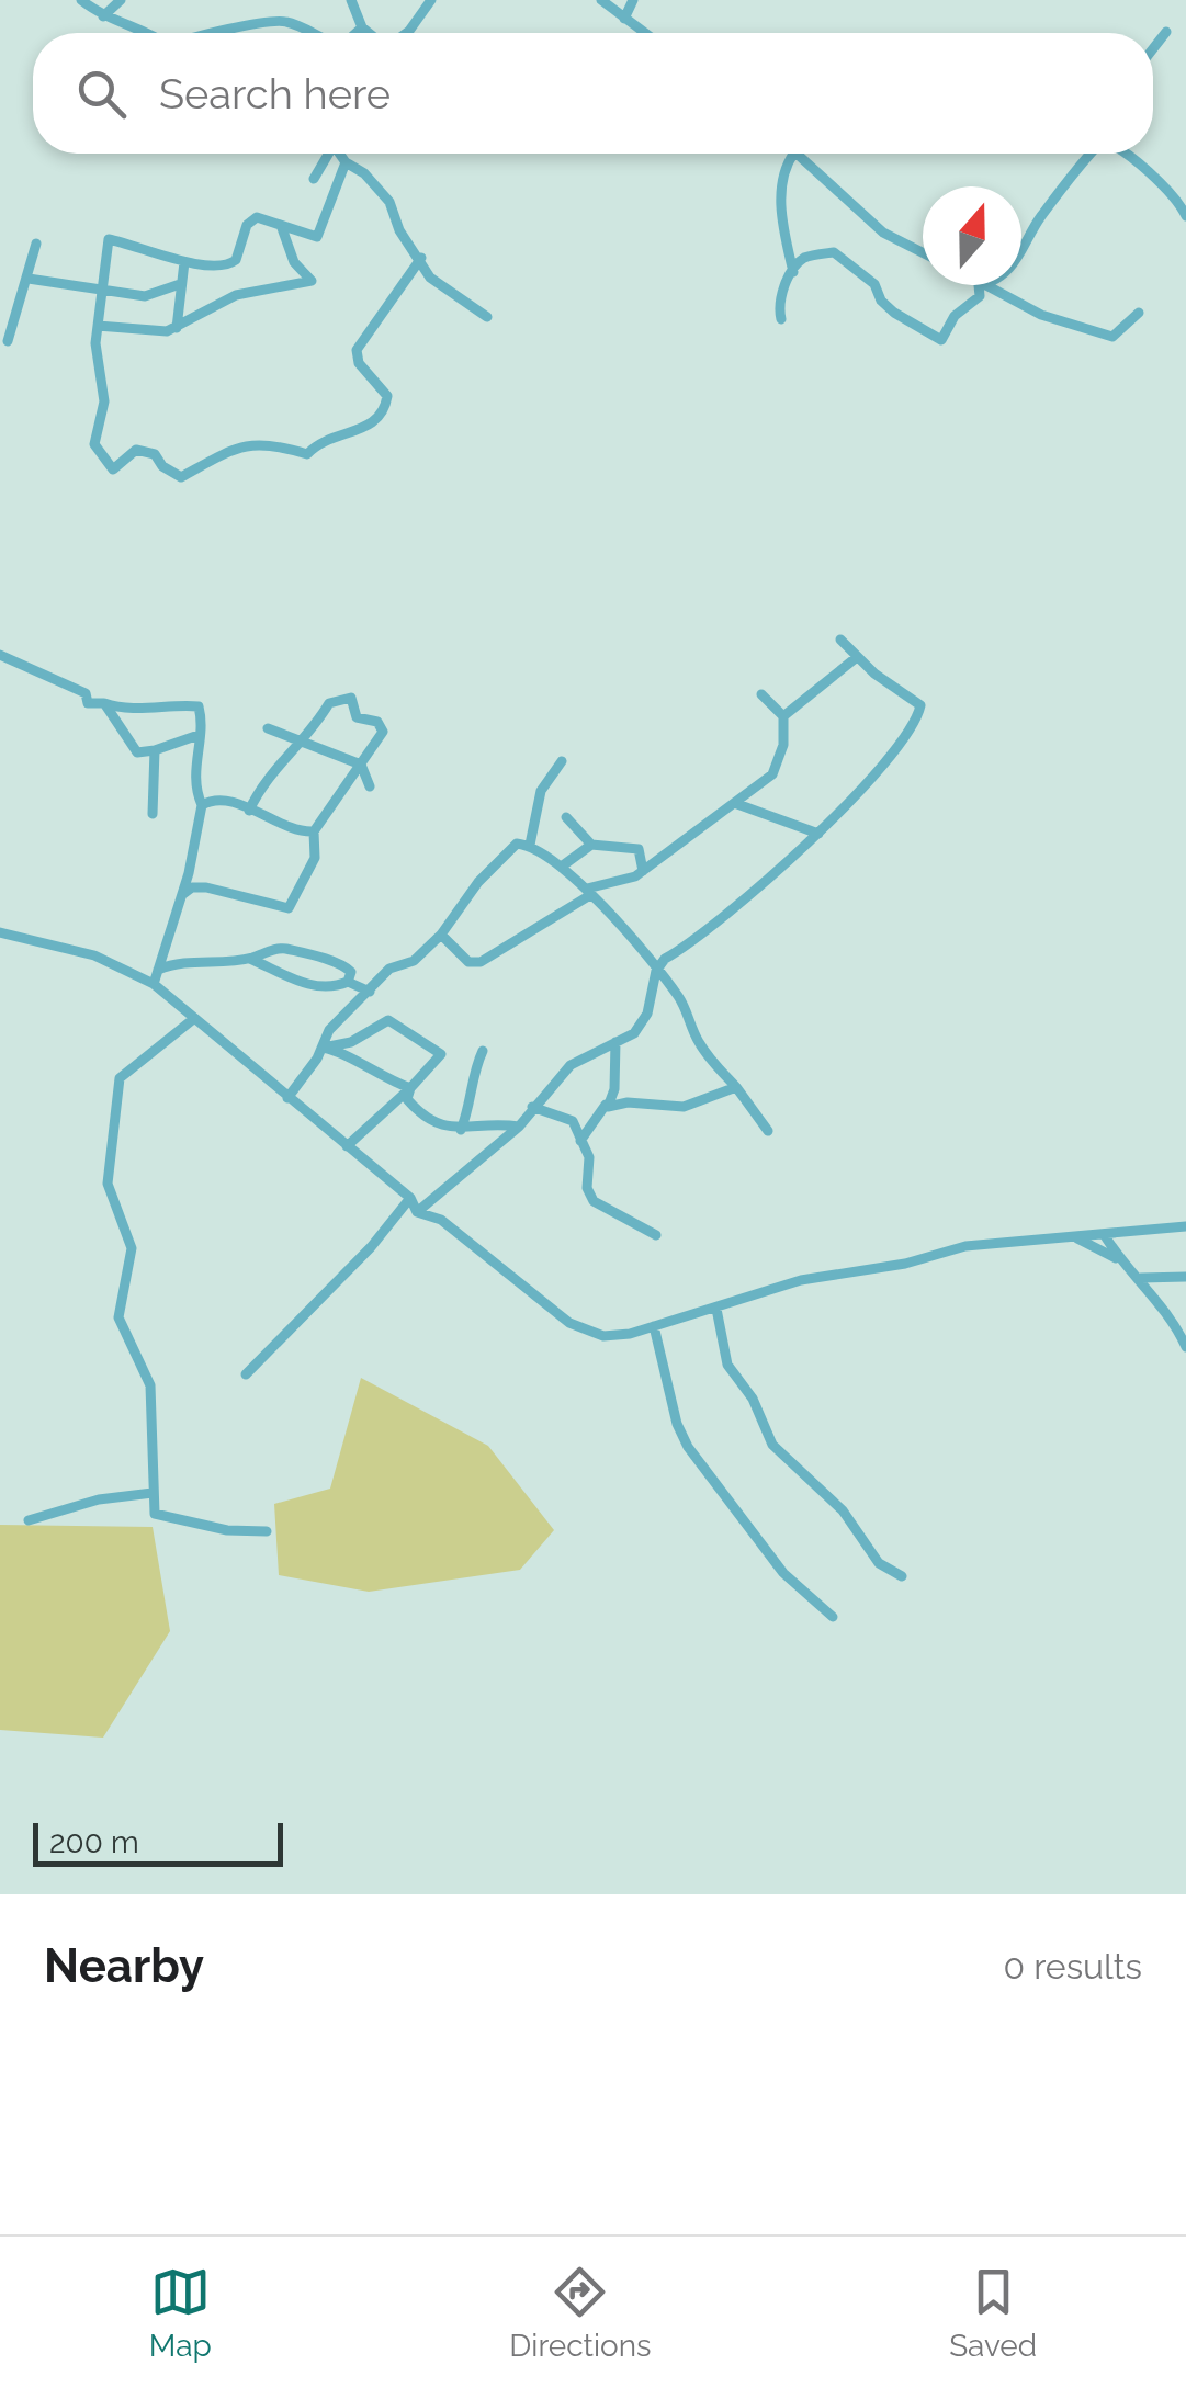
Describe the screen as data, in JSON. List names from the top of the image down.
{
  "scale_bar": "200 m",
  "north": "top",
  "page": {
    "search": "Search here",
    "scale": "200 m",
    "heading": ["Nearby", "0 results"],
    "nav": ["Map", "Directions", "Saved"]
  }
}
